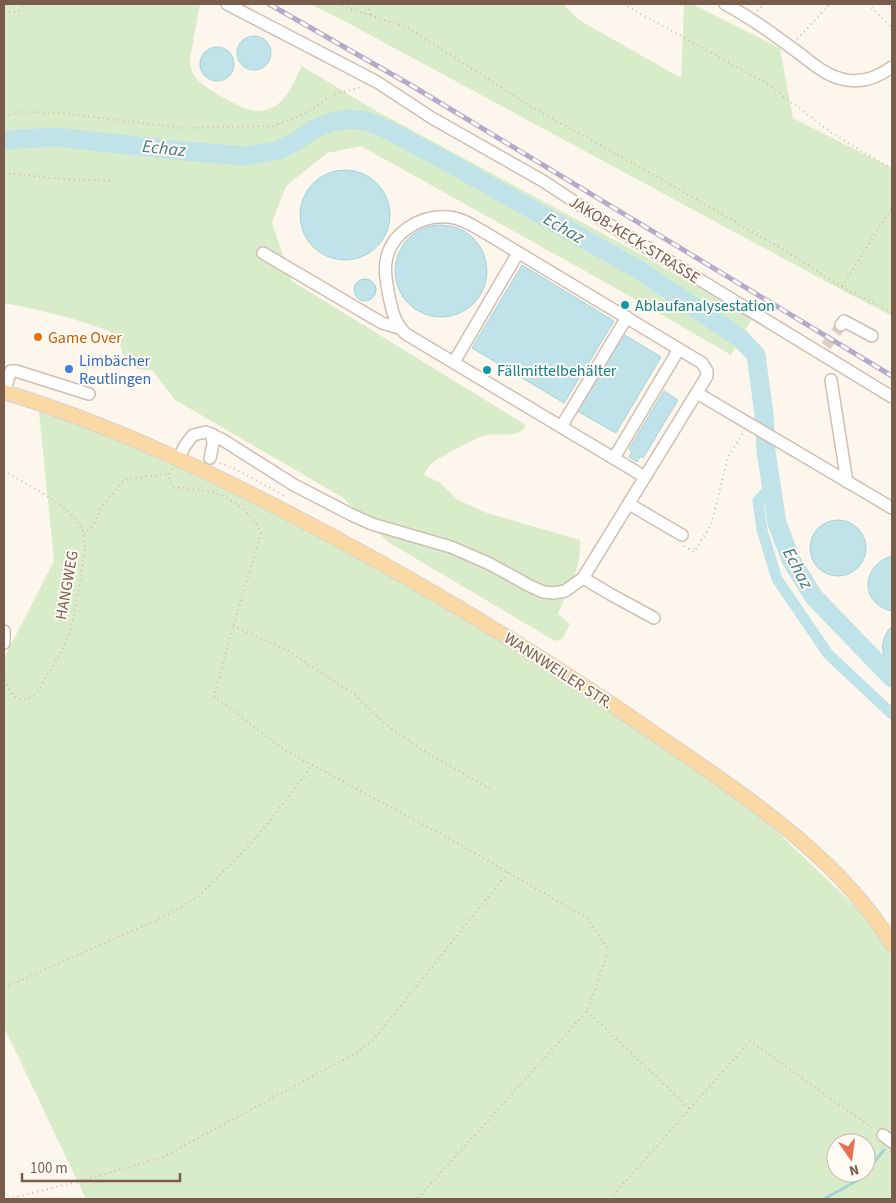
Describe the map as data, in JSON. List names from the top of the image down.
{
  "streets": {
    "main road": ["WANNWEILER STR."],
    "street": ["JAKOB-KECK-STRASSE"],
    "path": ["HANGWEG"]
  },
  "water": ["Echaz"],
  "places": [
    "Ablaufanalysestation",
    "Game Over",
    "Limbächer Reutlingen",
    "Fällmittelbehälter"
  ],
  "scale_bar": "100 m",
  "north": "bottom"
}
